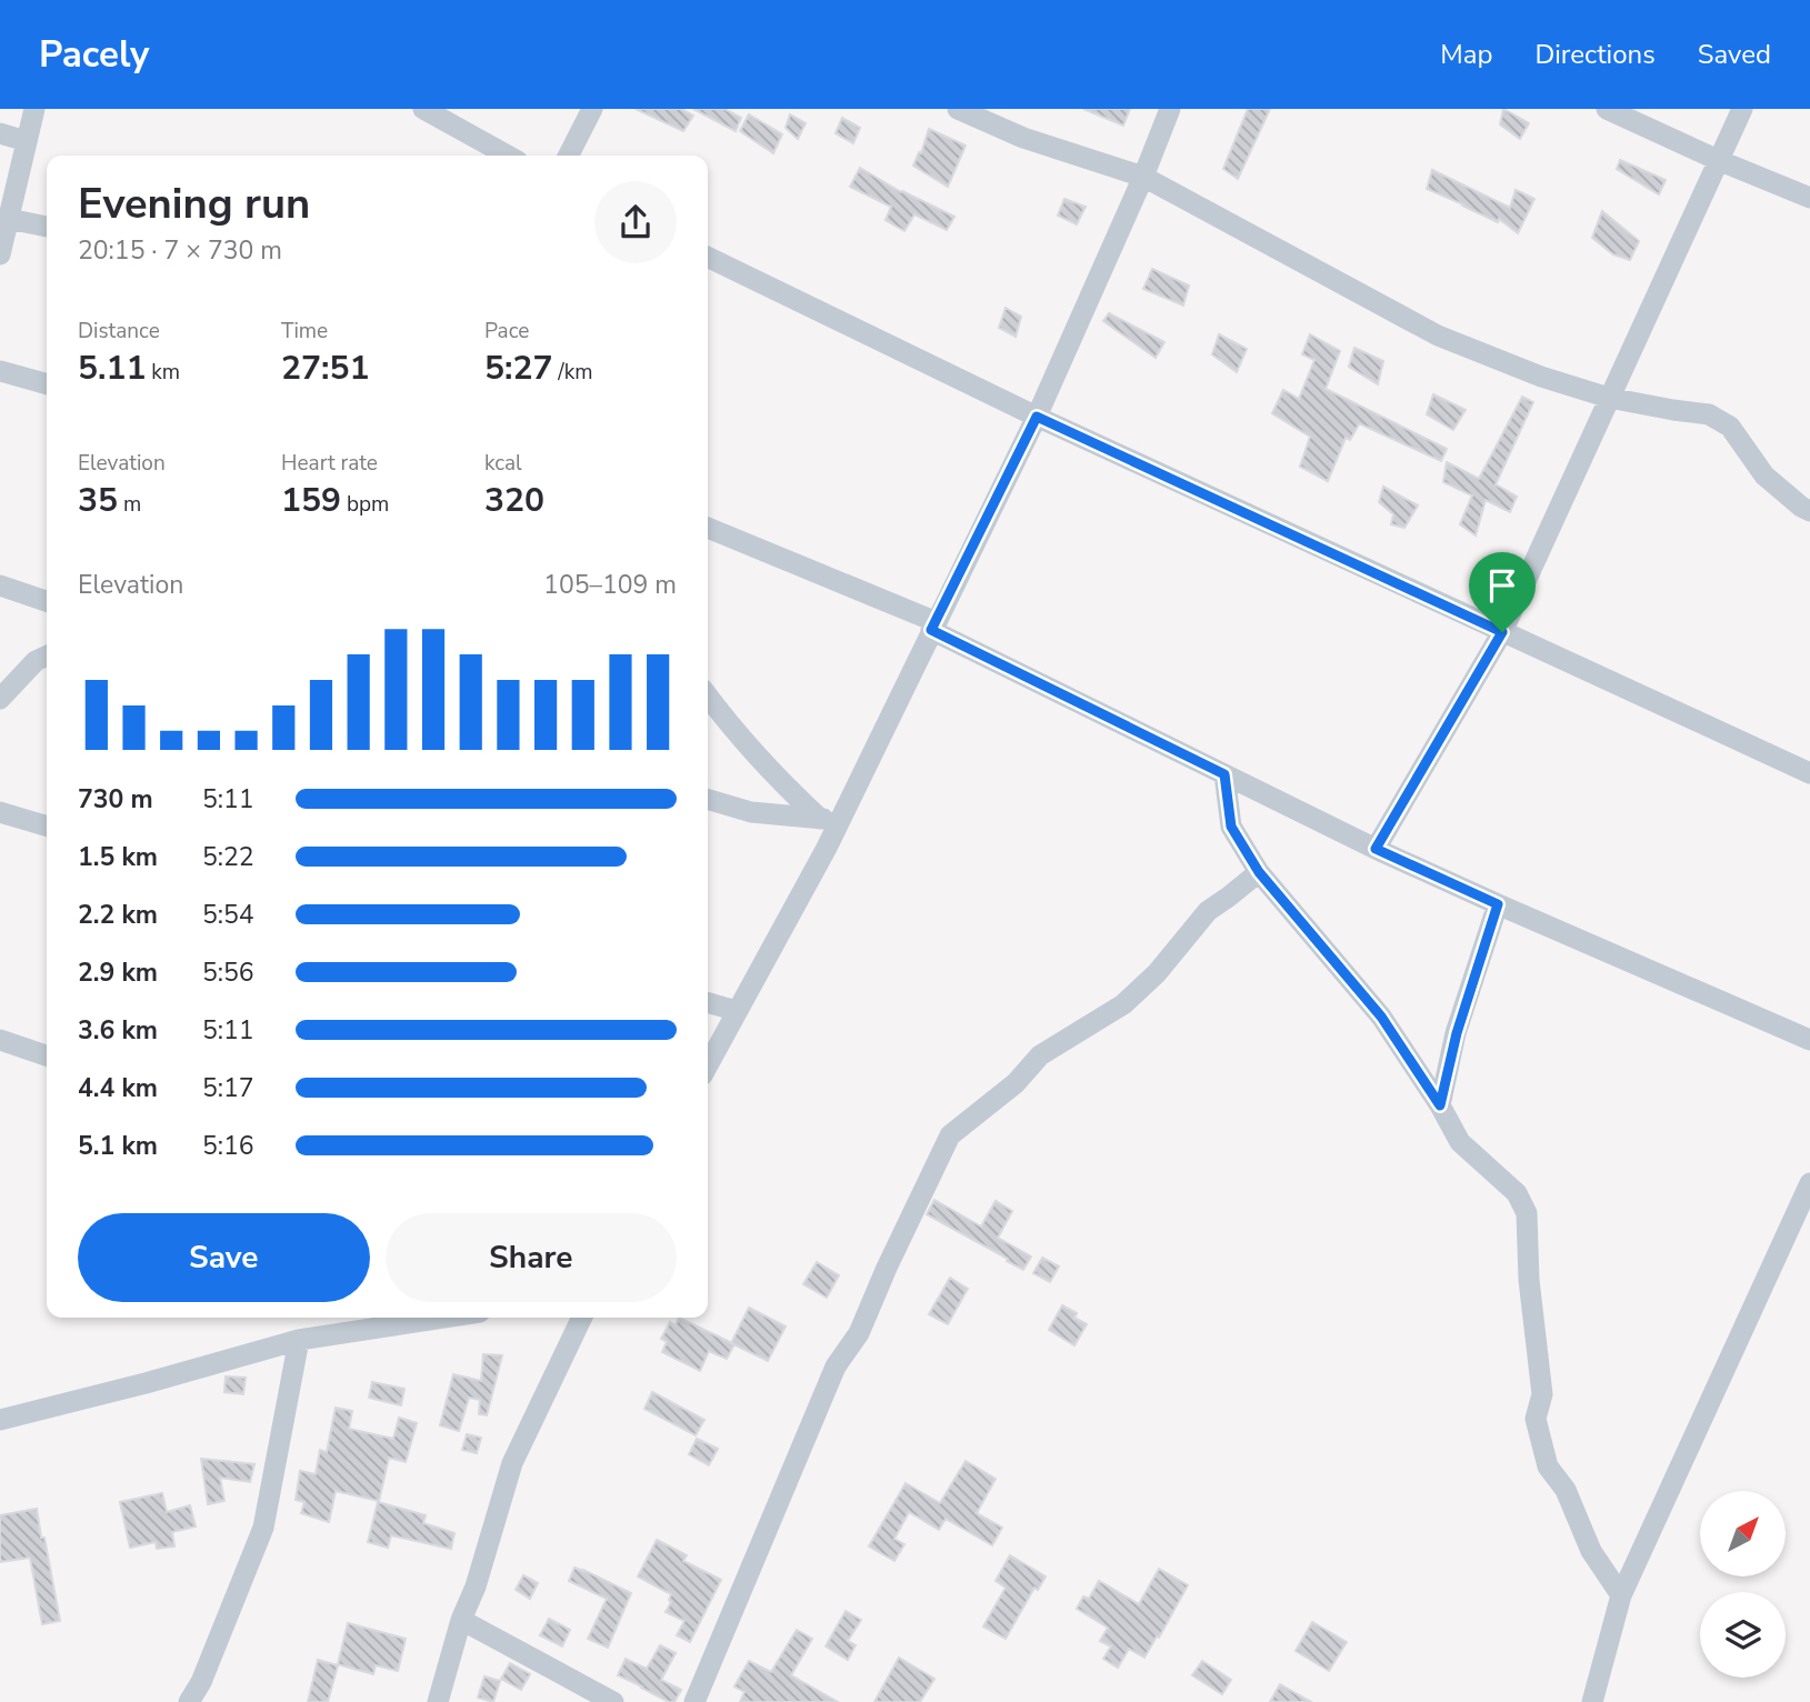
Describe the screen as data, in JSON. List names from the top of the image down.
{
  "north": "top right",
  "page": {
    "header": "Pacely",
    "nav": ["Map", "Directions", "Saved"],
    "heading": ["Evening run", "20:15 · 7 × 730 m"],
    "stats": [
      ["Distance", "5.11 km"],
      ["Time", "27:51"],
      ["Pace", "5:27 /km"],
      ["Elevation", "35 m"],
      ["Heart rate", "159 bpm"],
      ["kcal", "320"]
    ],
    "chart": ["Elevation", "105–109 m"],
    "list": [
      {
        "name": "730 m",
        "note": "5:11"
      },
      {
        "name": "1.5 km",
        "note": "5:22"
      },
      {
        "name": "2.2 km",
        "note": "5:54"
      },
      {
        "name": "2.9 km",
        "note": "5:56"
      },
      {
        "name": "3.6 km",
        "note": "5:11"
      },
      {
        "name": "4.4 km",
        "note": "5:17"
      },
      {
        "name": "5.1 km",
        "note": "5:16"
      }
    ],
    "buttons": ["Save", "Share"]
  }
}
